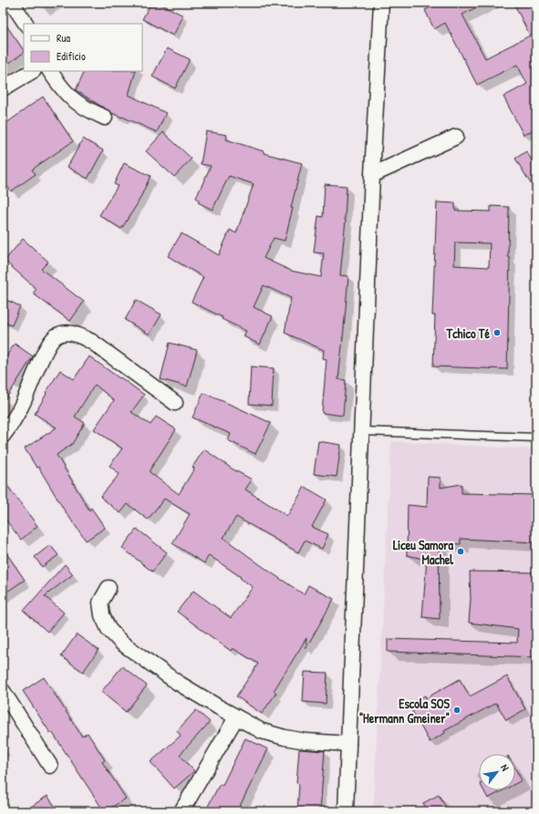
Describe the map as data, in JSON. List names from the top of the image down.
{
  "places": ["Tchico Té", "Liceu Samora Machel", "Escola SOS \"Hermann Gmeiner\""],
  "legend": ["Rua", "Edifício"],
  "north": "top right"
}
